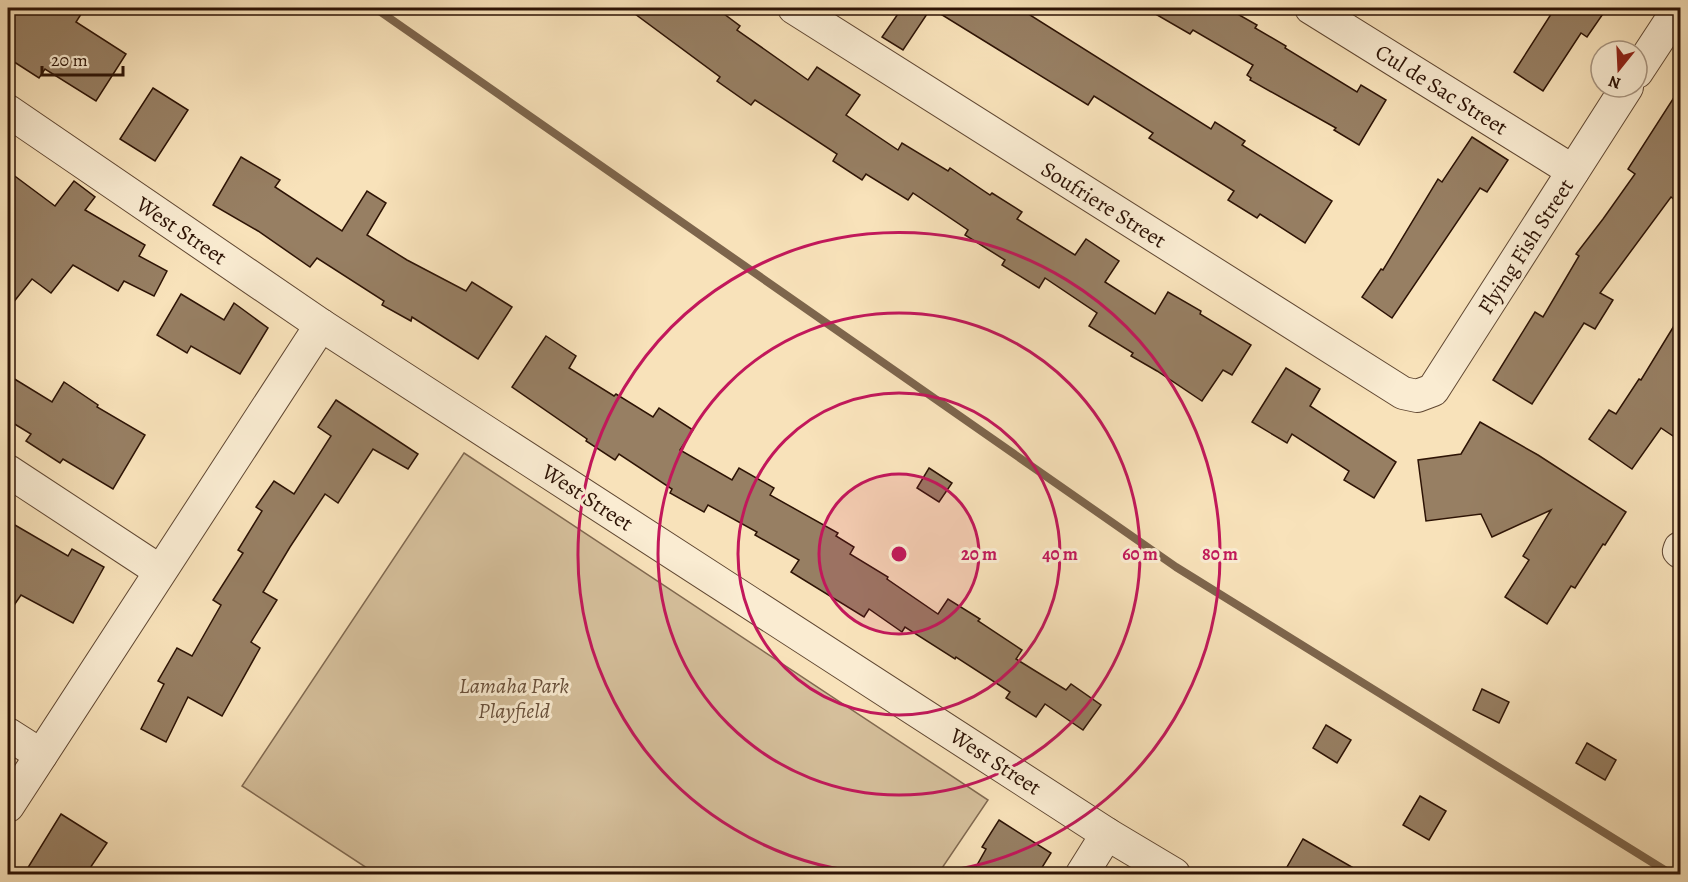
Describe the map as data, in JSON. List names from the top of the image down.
{
  "streets": {
    "street": [
      "Cul de Sac Street",
      "Soufriere Street",
      "West Street",
      "Flying Fish Street"
    ]
  },
  "crossings": [
    ["Cul de Sac Street", "Flying Fish Street"],
    ["Soufriere Street", "Flying Fish Street"]
  ],
  "parks": ["Lamaha Park Playfield"],
  "scale_bar": "20 m",
  "north": "bottom",
  "rings": [
    "20 m",
    "40 m",
    "60 m",
    "80 m"
  ]
}
